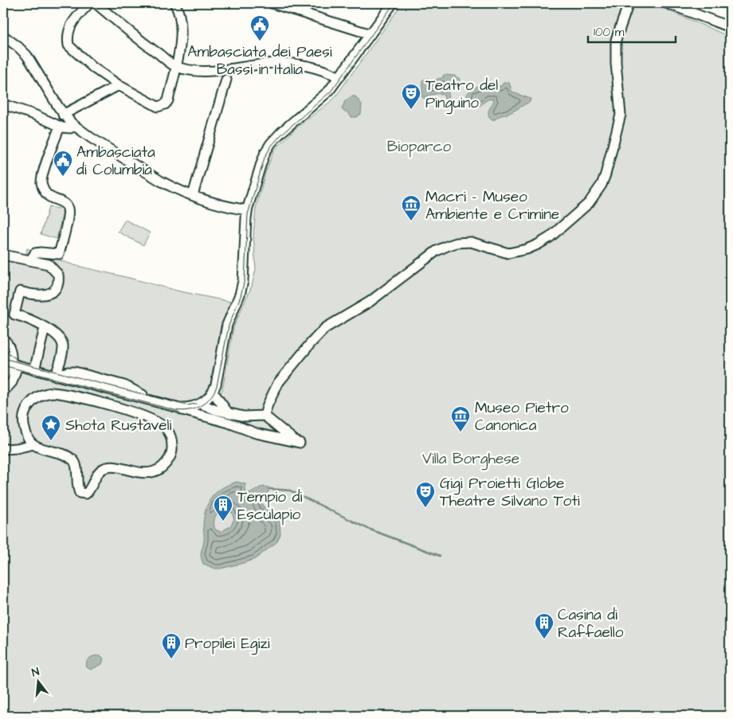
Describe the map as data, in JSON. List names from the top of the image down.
{
  "parks": ["Bioparco", "Villa Borghese"],
  "places": {
    "public building": ["Ambasciata dei Paesi Bassi in Italia", "Ambasciata di Columbia"],
    "theatre": ["Teatro del Pinguino", "Gigi Proietti Globe Theatre Silvano Toti"],
    "museum": ["Macri - Museo Ambiente e Crimine", "Museo Pietro Canonica"],
    "place": ["Shota Rustaveli"],
    "building": ["Tempio di Esculapio", "Casina di Raffaello", "Propilei Egizi"]
  },
  "scale_bar": "100 m",
  "north": "top"
}
